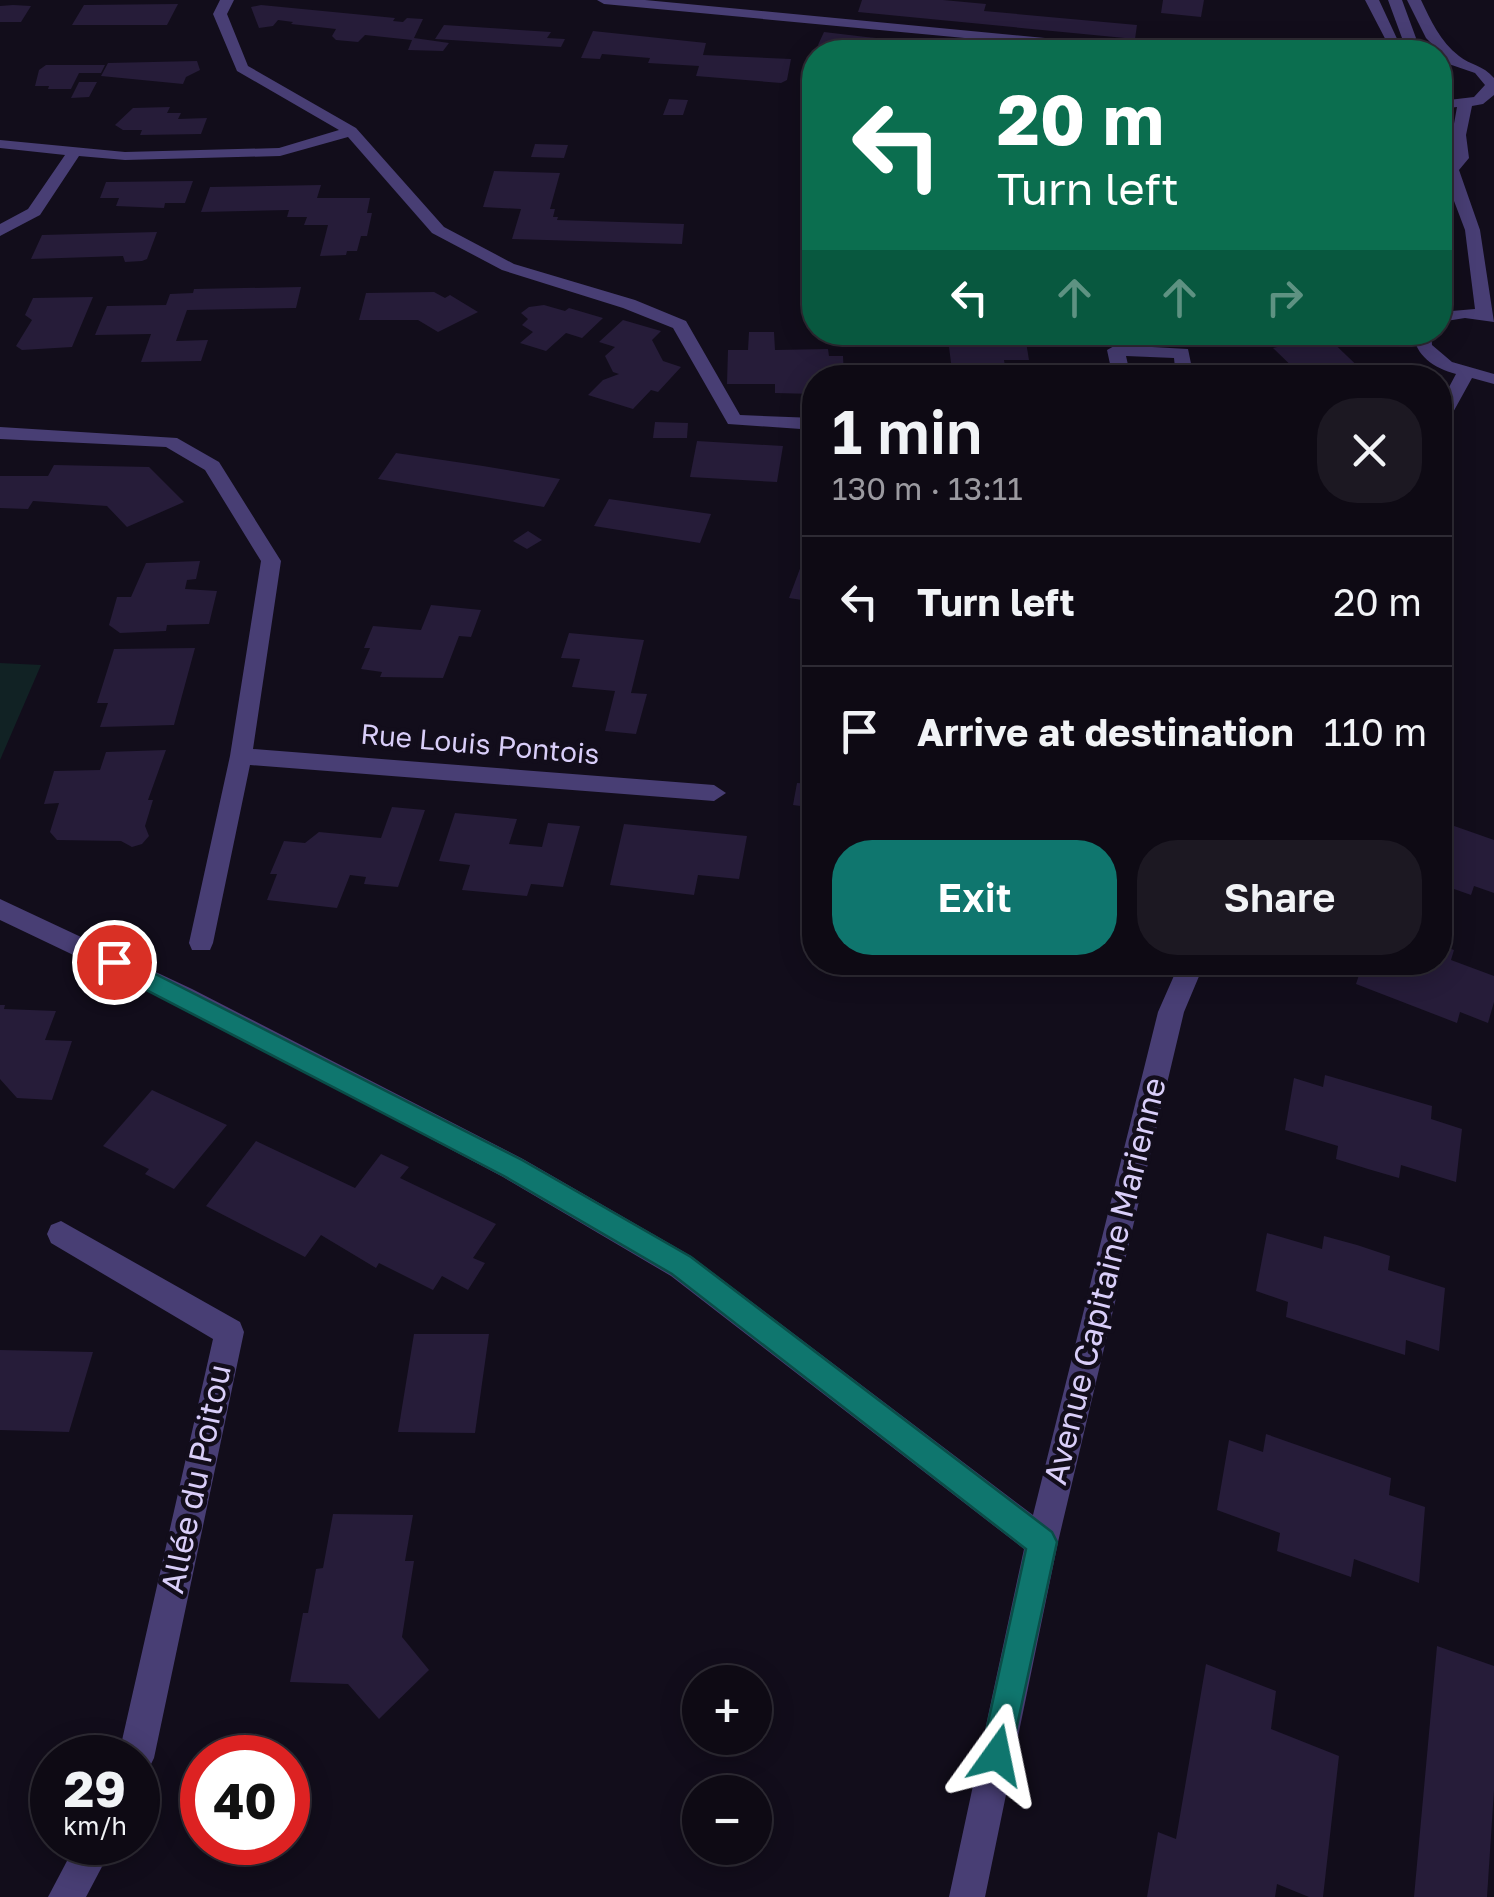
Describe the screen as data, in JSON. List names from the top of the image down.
{
  "streets": {
    "street": ["Rue Louis Pontois", "Avenue Capitaine Marienne", "Allée du Poitou"]
  },
  "page": {
    "turn": ["20 m", "Turn left"],
    "heading": ["1 min", "130 m · 13:11"],
    "list": [
      {
        "name": "Turn left",
        "value": "20 m"
      },
      {
        "name": "Arrive at destination",
        "value": "110 m"
      }
    ],
    "buttons": ["Exit", "Share"],
    "map_buttons": ["+", "−"],
    "speed": "29 km/h",
    "limit": "40"
  }
}
